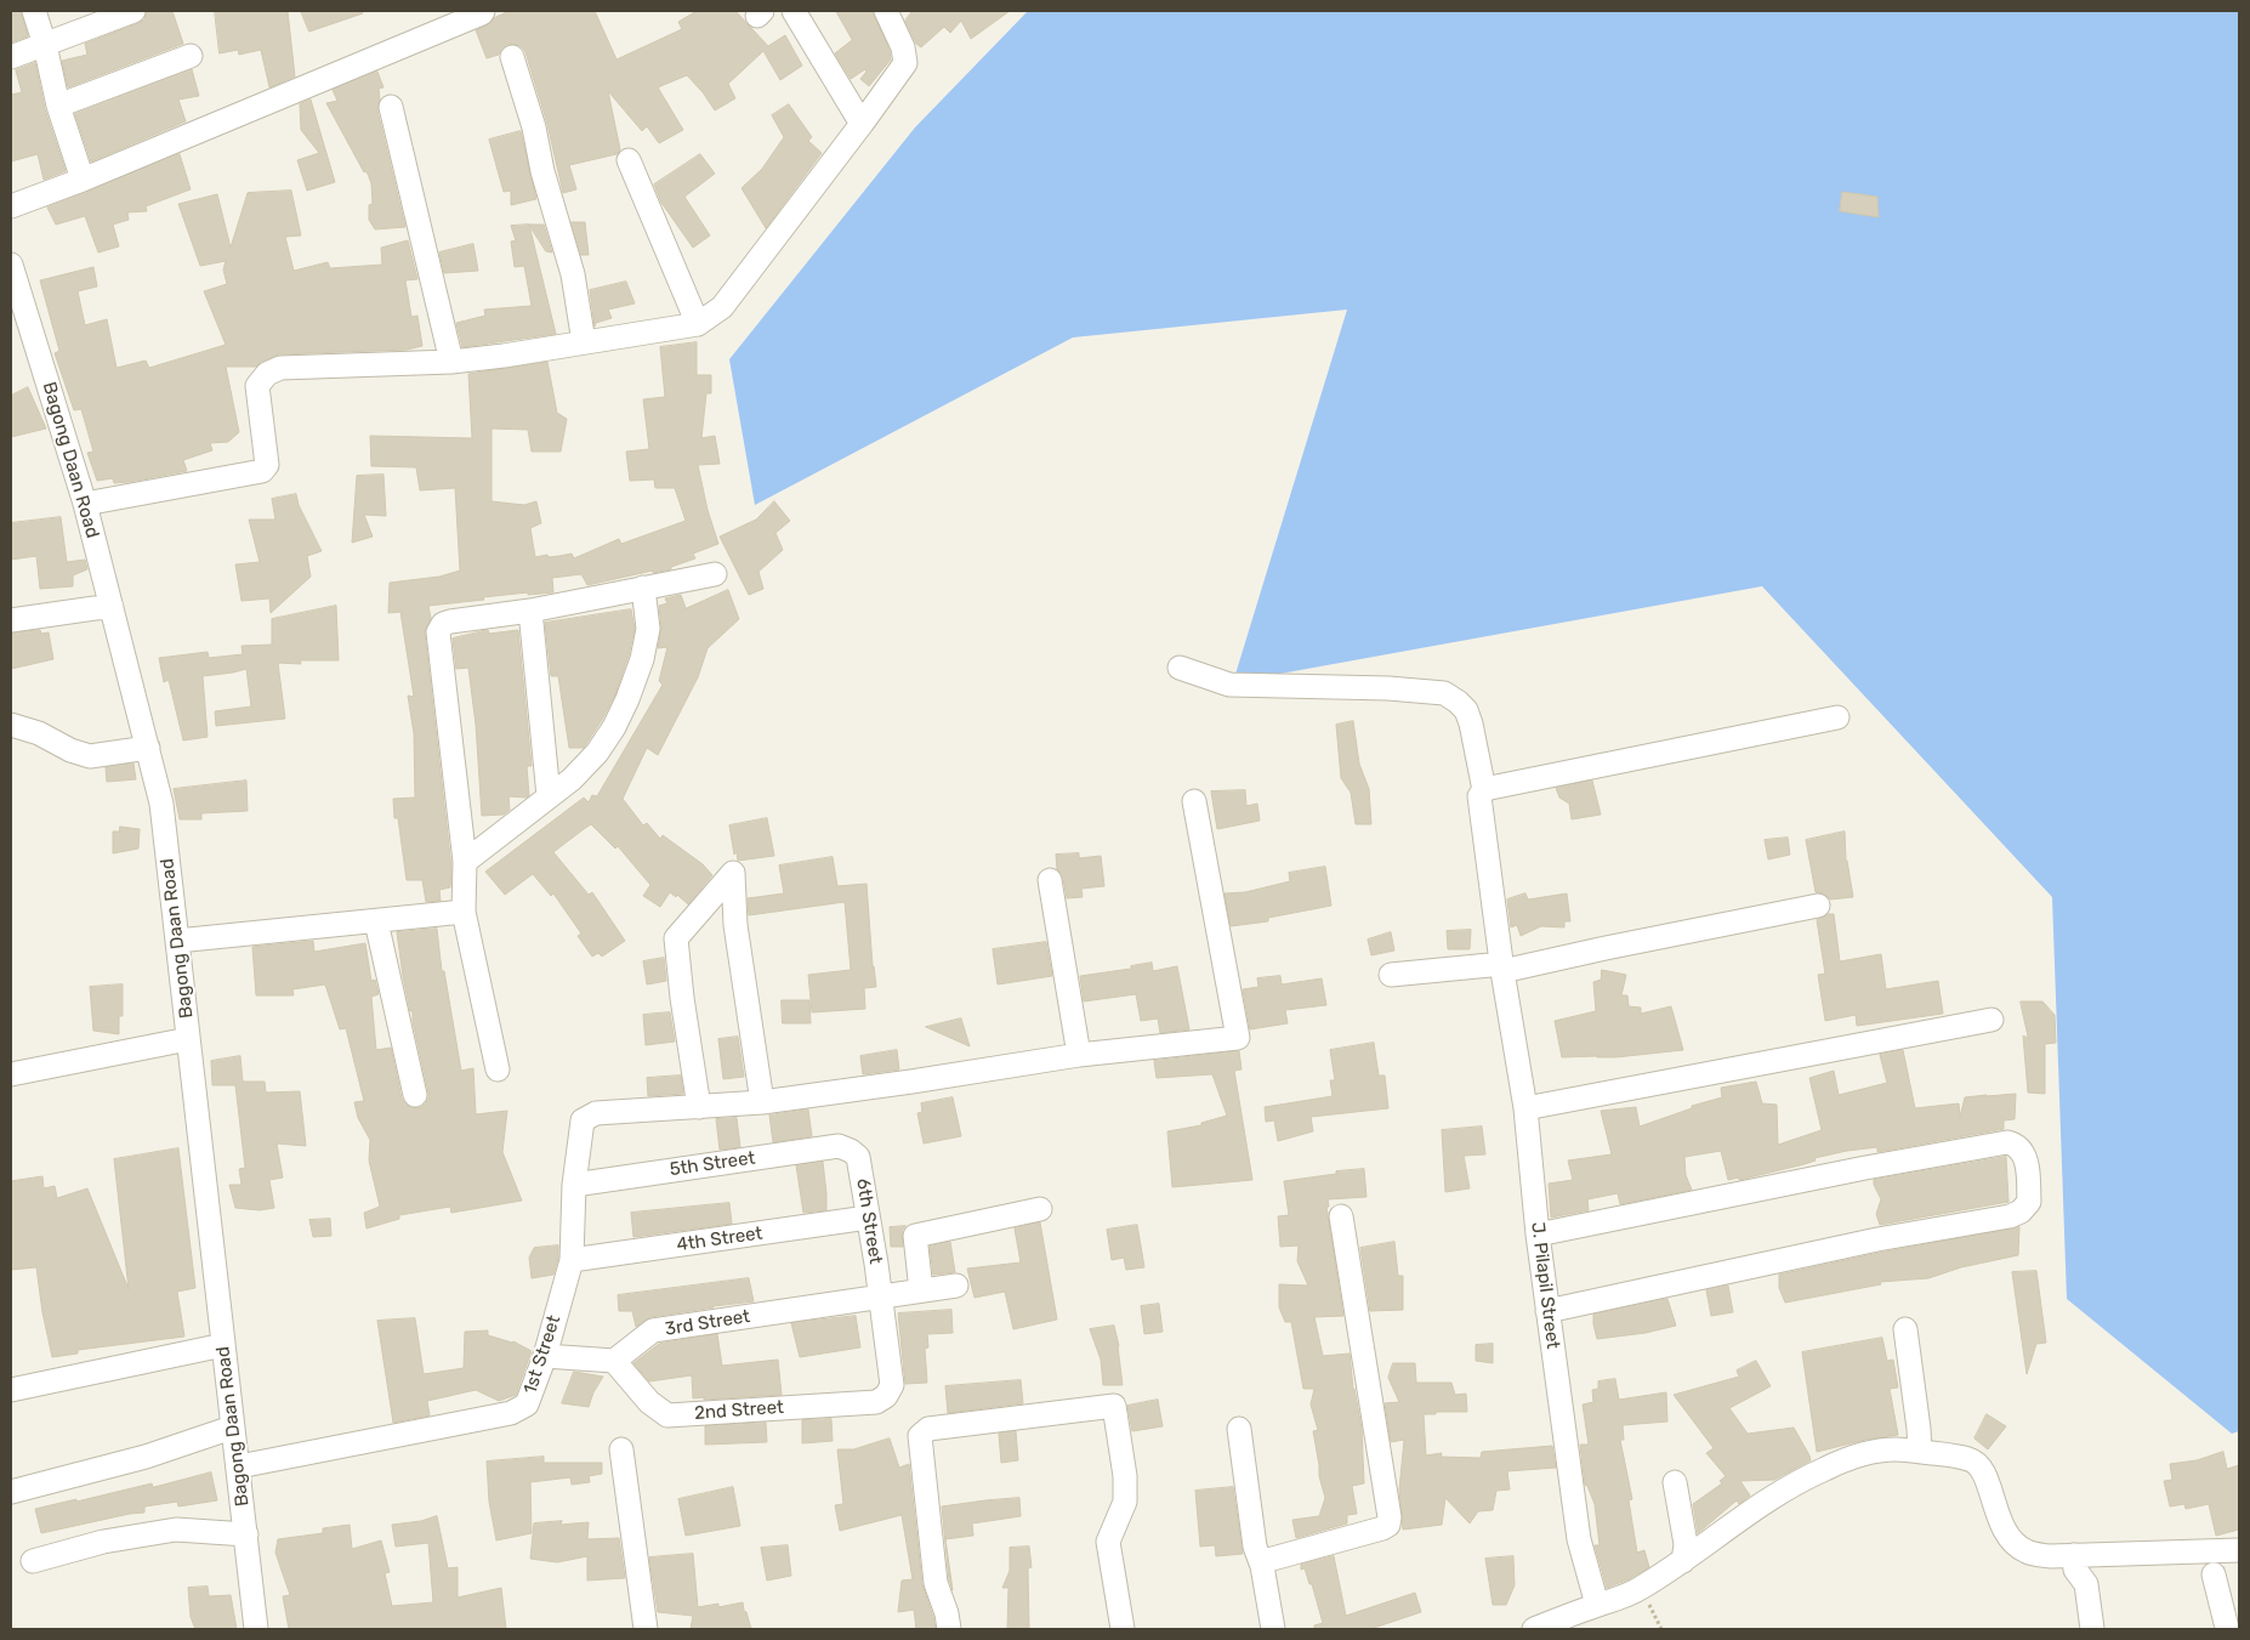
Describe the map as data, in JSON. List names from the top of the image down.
{
  "streets": {
    "street": [
      "Bagong Daan Road",
      "5th Street",
      "6th Street",
      "4th Street",
      "J. Pilapil Street",
      "3rd Street",
      "1st Street",
      "2nd Street"
    ]
  },
  "crossings": [
    ["Bagong Daan Road", "1st Street"],
    ["5th Street", "6th Street"],
    ["5th Street", "1st Street"],
    ["6th Street", "4th Street"],
    ["6th Street", "3rd Street"],
    ["6th Street", "2nd Street"],
    ["4th Street", "1st Street"],
    ["3rd Street", "2nd Street"]
  ]
}
